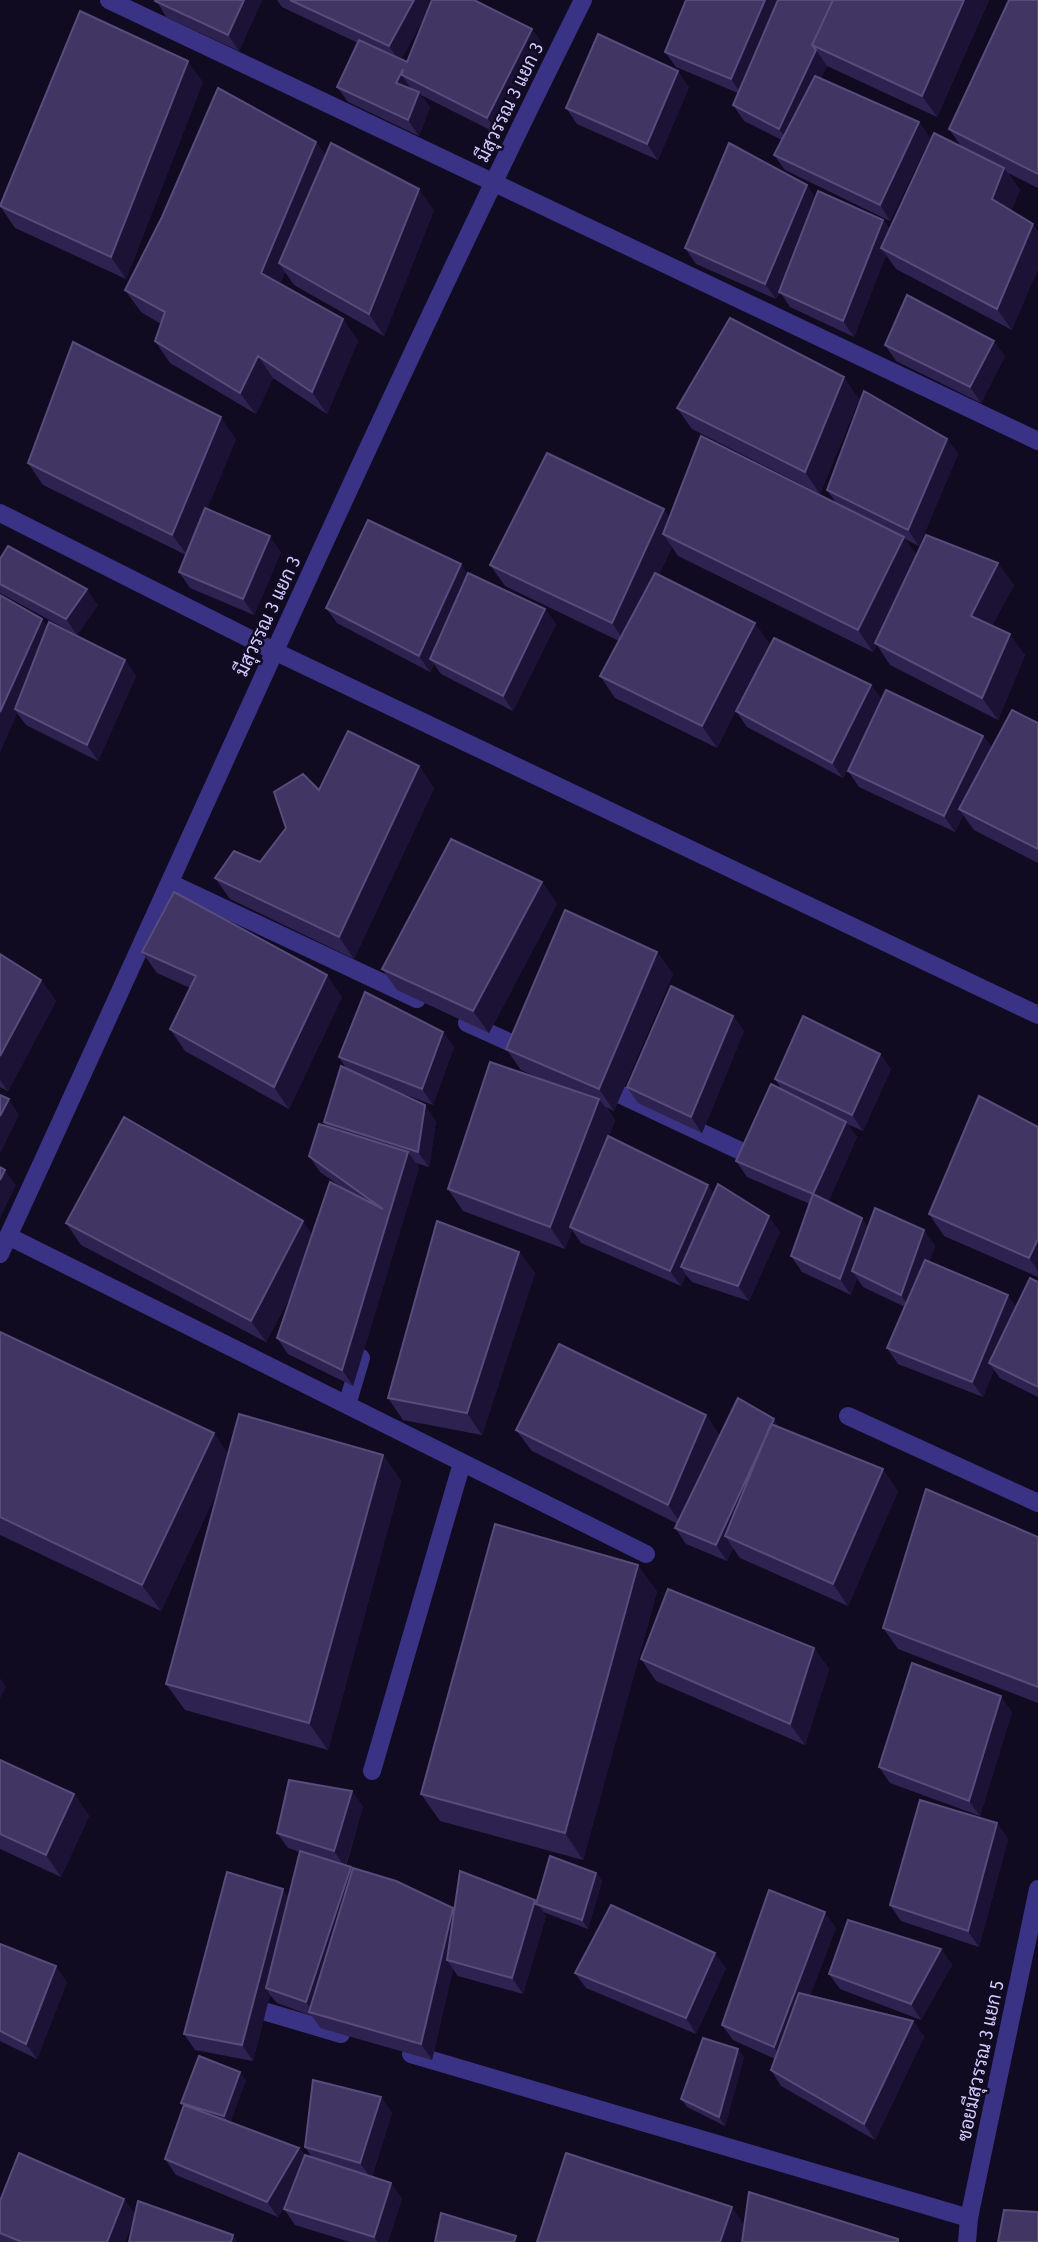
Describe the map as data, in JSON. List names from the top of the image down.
{
  "streets": {
    "street": ["มีสุวรรณ 3 แยก 3", "ซอยมีสุวรรณ 3 แยก 5"]
  }
}
